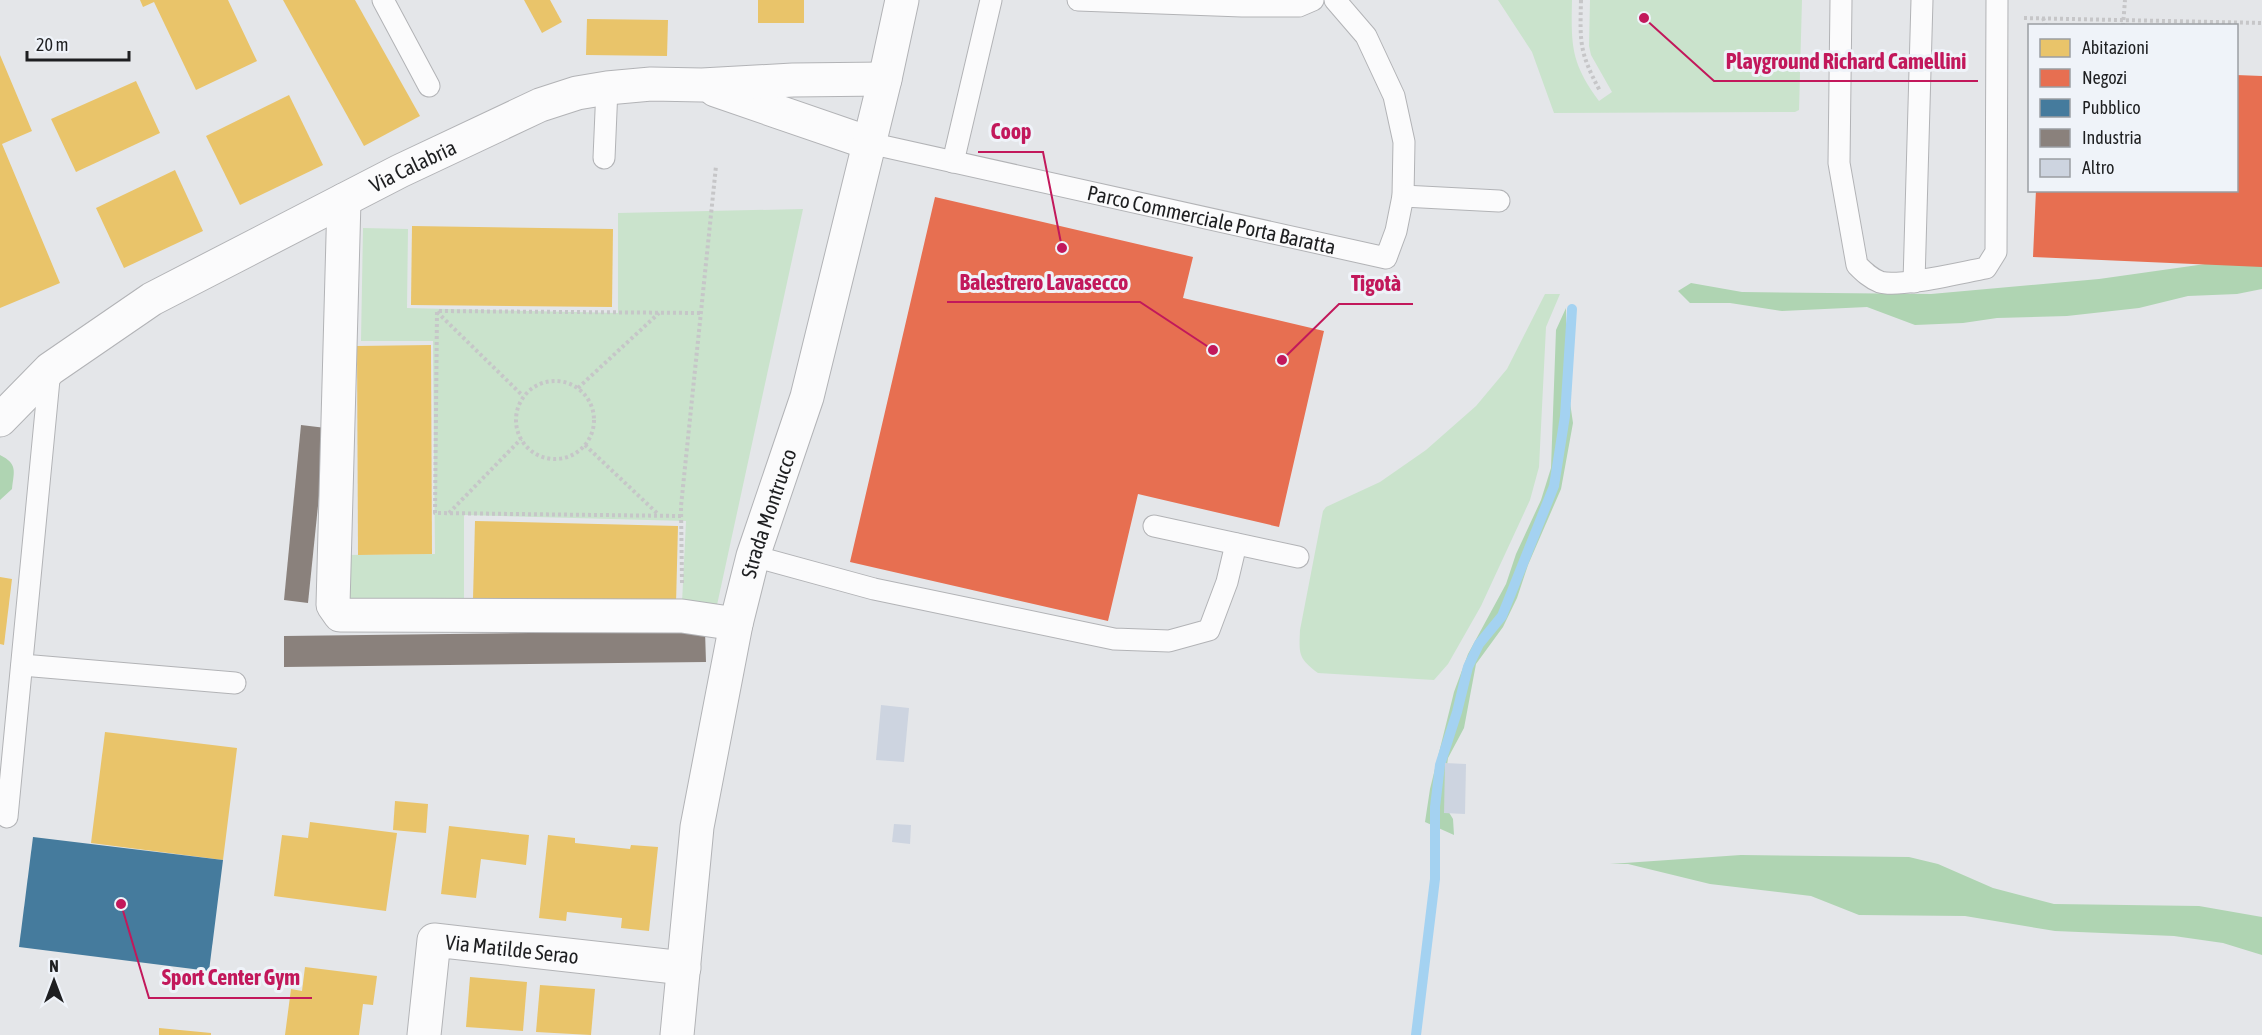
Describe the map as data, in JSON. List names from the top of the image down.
{
  "streets": {
    "street": ["Via Calabria", "Strada Montrucco", "Via Matilde Serao"],
    "lane": ["Parco Commerciale Porta Baratta"]
  },
  "crossings": [
    ["Via Calabria", "Strada Montrucco"],
    ["Parco Commerciale Porta Baratta", "Strada Montrucco"],
    ["Strada Montrucco", "Via Matilde Serao"]
  ],
  "places": [
    "Playground Richard Camellini",
    "Coop",
    "Balestrero Lavasecco",
    "Tigotà",
    "Sport Center Gym"
  ],
  "legend": [
    "Abitazioni",
    "Negozi",
    "Pubblico",
    "Industria",
    "Altro"
  ],
  "scale_bar": "20 m",
  "north": "top"
}
